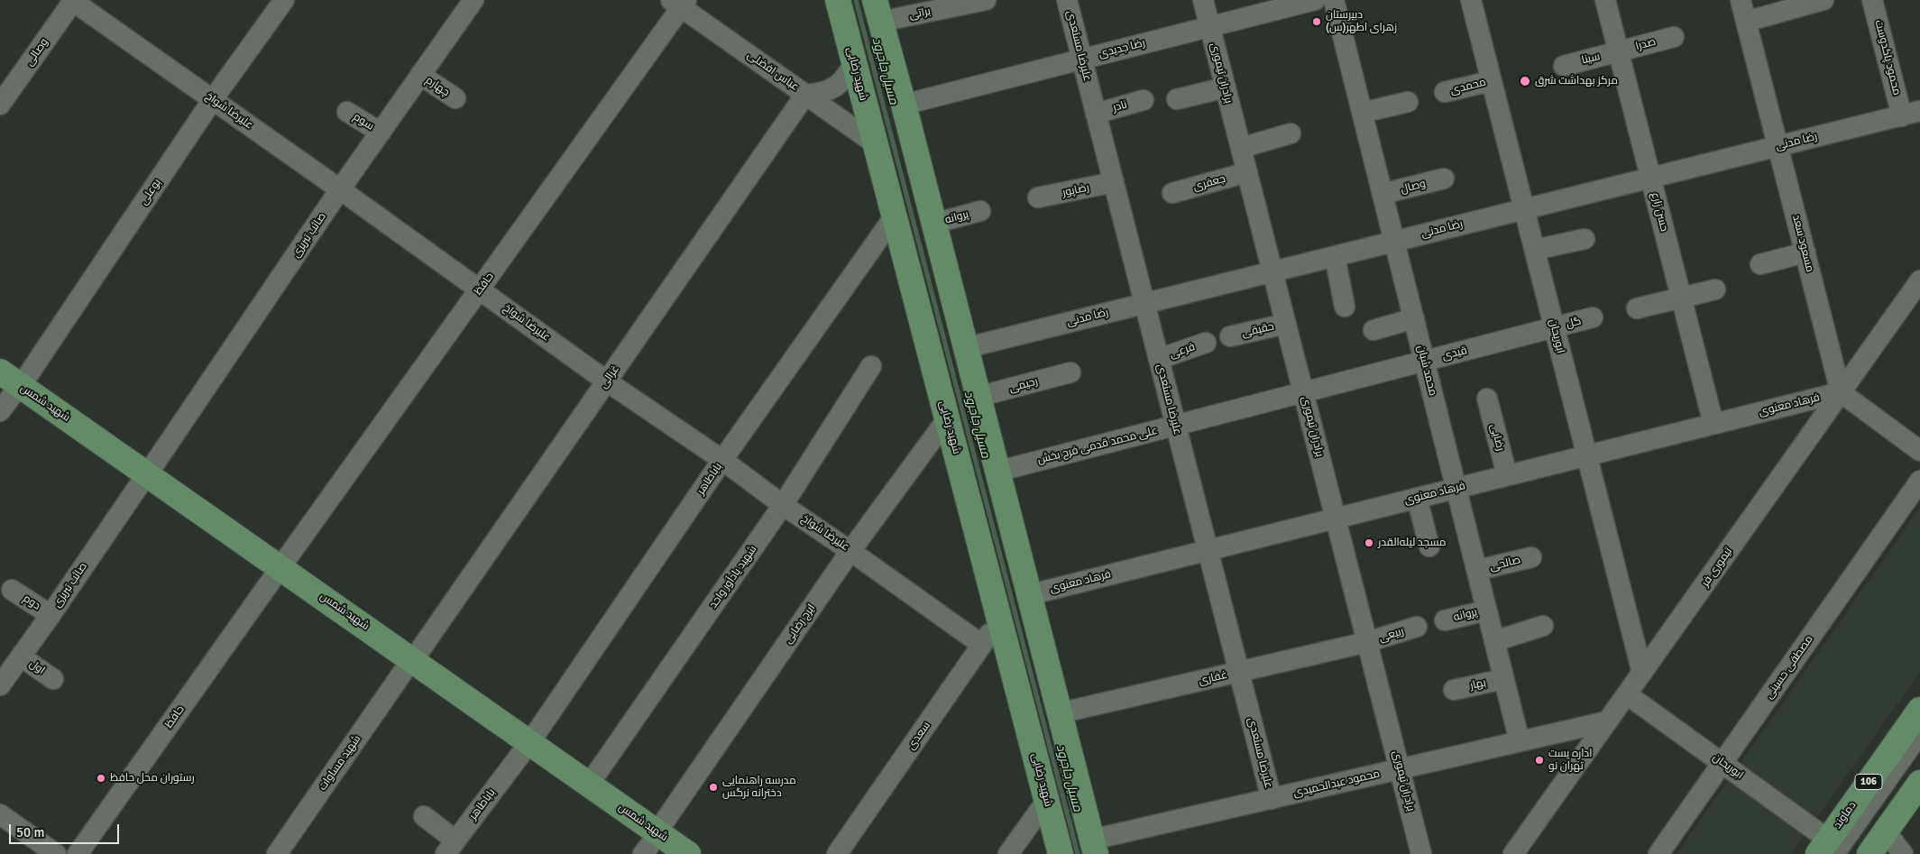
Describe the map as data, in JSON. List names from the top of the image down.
{
  "streets": {
    "main road": [
      "شهید رضایی",
      "شهید شمس",
      "106",
      "دماوند"
    ],
    "street": [
      "براتی",
      "صدرا",
      "علیرضا مستعدی",
      "رضا جدیدی",
      "وصالی",
      "محمود پاکدوست",
      "سینا",
      "عباس افضلی",
      "برادران تیموری",
      "چهارم",
      "محمدی",
      "نادر",
      "علیرضا شواخ",
      "سوم",
      "رضا مدنی",
      "جعفری",
      "وصال",
      "رضاپور",
      "بوعلی",
      "حسن زارع",
      "پروانه",
      "صائب تبریزی",
      "مسعود سعد",
      "حافظ",
      "گل",
      "حقیقی",
      "ابوریحان",
      "فرعی",
      "قیدی",
      "محمد شبان",
      "غزالی",
      "رحیمی",
      "فرهاد معنوی",
      "رضایی",
      "علی محمد قدمی فرح بخش",
      "باباطاهر",
      "صالحی",
      "تیموری فر",
      "شهید یادآور واحد",
      "دوم",
      "ایرج رضایی",
      "ربیعی",
      "اول",
      "مصطفی حسینی",
      "غفاری",
      "بهار",
      "سعدی",
      "شهید مساوات",
      "محمود عبدالحمیدی"
    ]
  },
  "crossings": [
    ["صدرا", "سینا"],
    ["صدرا", "حسن زارع"],
    ["علیرضا مستعدی", "رضا جدیدی"],
    ["علیرضا مستعدی", "نادر"],
    ["علیرضا مستعدی", "رضا مدنی"],
    ["علیرضا مستعدی", "رضاپور"],
    ["علیرضا مستعدی", "فرعی"],
    ["علیرضا مستعدی", "فرهاد معنوی"],
    ["علیرضا مستعدی", "علی محمد قدمی فرح بخش"],
    ["علیرضا مستعدی", "غفاری"],
    ["علیرضا مستعدی", "محمود عبدالحمیدی"],
    ["رضا جدیدی", "برادران تیموری"],
    ["وصالی", "علیرضا شواخ"],
    ["محمود پاکدوست", "رضا مدنی"],
    ["سینا", "حسن زارع"],
    ["عباس افضلی", "شهید رضایی"],
    ["عباس افضلی", "حافظ"],
    ["عباس افضلی", "غزالی"],
    ["برادران تیموری", "رضا مدنی"],
    ["برادران تیموری", "جعفری"],
    ["برادران تیموری", "حقیقی"],
    ["برادران تیموری", "قیدی"],
    ["برادران تیموری", "فرهاد معنوی"],
    ["برادران تیموری", "علی محمد قدمی فرح بخش"],
    ["برادران تیموری", "ربیعی"],
    ["برادران تیموری", "غفاری"],
    ["برادران تیموری", "محمود عبدالحمیدی"],
    ["شهید رضایی", "باباطاهر"],
    ["شهید رضایی", "ایرج رضایی"],
    ["شهید رضایی", "سعدی"],
    ["چهارم", "صائب تبریزی"],
    ["محمدی", "ابوریحان"],
    ["علیرضا شواخ", "بوعلی"],
    ["علیرضا شواخ", "صائب تبریزی"],
    ["علیرضا شواخ", "حافظ"],
    ["علیرضا شواخ", "غزالی"],
    ["علیرضا شواخ", "باباطاهر"],
    ["علیرضا شواخ", "شهید یادآور واحد"],
    ["علیرضا شواخ", "ایرج رضایی"],
    ["علیرضا شواخ", "سعدی"],
    ["سوم", "صائب تبریزی"],
    ["رضا مدنی", "حسن زارع"],
    ["رضا مدنی", "مسعود سعد"],
    ["رضا مدنی", "ابوریحان"],
    ["رضا مدنی", "محمد شبان"],
    ["وصال", "محمد شبان"],
    ["بوعلی", "شهید شمس"],
    ["حسن زارع", "فرهاد معنوی"],
    ["پروانه", "محمد شبان"],
    ["صائب تبریزی", "شهید شمس"],
    ["صائب تبریزی", "دوم"],
    ["صائب تبریزی", "اول"],
    ["مسعود سعد", "فرهاد معنوی"],
    ["مسعود سعد", "تیموری فر"],
    ["حافظ", "شهید شمس"],
    ["گل", "ابوریحان"],
    ["گل", "قیدی"],
    ["ابوریحان", "قیدی"],
    ["ابوریحان", "فرهاد معنوی"],
    ["ابوریحان", "تیموری فر"],
    ["ابوریحان", "مصطفی حسینی"],
    ["ابوریحان", "دماوند"],
    ["قیدی", "محمد شبان"],
    ["قیدی", "علی محمد قدمی فرح بخش"],
    ["محمد شبان", "فرهاد معنوی"],
    ["محمد شبان", "صالحی"],
    ["محمد شبان", "بهار"],
    ["محمد شبان", "محمود عبدالحمیدی"],
    ["غزالی", "شهید شمس"],
    ["غزالی", "شهید مساوات"],
    ["شهید شمس", "باباطاهر"],
    ["شهید شمس", "شهید یادآور واحد"],
    ["شهید شمس", "ایرج رضایی"],
    ["شهید شمس", "شهید مساوات"],
    ["فرهاد معنوی", "رضایی"],
    ["فرهاد معنوی", "تیموری فر"],
    ["تیموری فر", "محمود عبدالحمیدی"],
    ["ربیعی", "غفاری"]
  ],
  "water": ["مسیل جاجرود"],
  "places": [
    "دبیرستان زهرای اطهر(س)",
    "مرکز بهداشت شرق",
    "مسجد لیله‌القدر",
    "اداره پست تهران نو",
    "رستوران محل حافظ",
    "مدرسه راهنمایی دخترانه نرگس"
  ],
  "scale_bar": "50 m"
}
